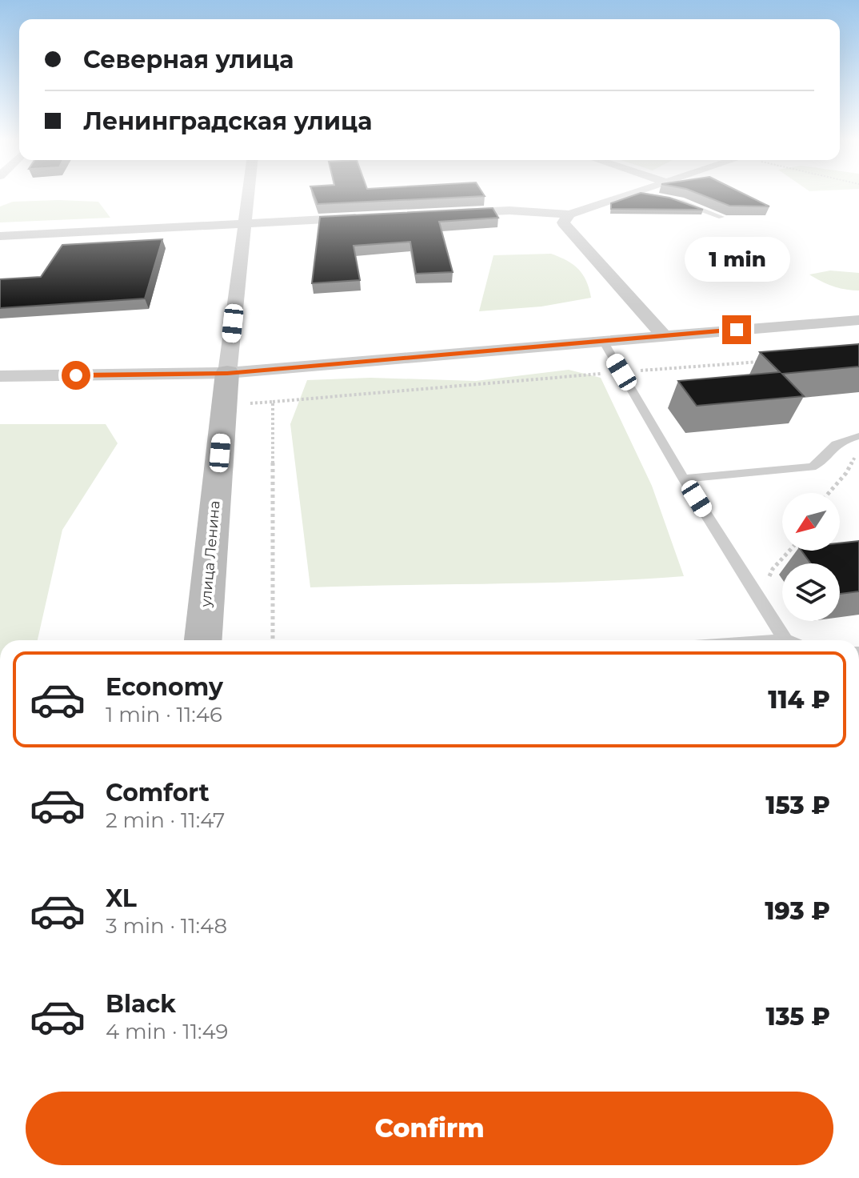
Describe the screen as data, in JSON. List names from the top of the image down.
{
  "streets": {
    "street": ["улица Ленина"]
  },
  "north": "bottom left",
  "page": {
    "banner": ["Северная улица", "Ленинградская улица"],
    "bubble": "1 min",
    "list": [
      {
        "name": "Economy",
        "note": "1 min · 11:46",
        "value": "114 ₽"
      },
      {
        "name": "Comfort",
        "note": "2 min · 11:47",
        "value": "153 ₽"
      },
      {
        "name": "XL",
        "note": "3 min · 11:48",
        "value": "193 ₽"
      },
      {
        "name": "Black",
        "note": "4 min · 11:49",
        "value": "135 ₽"
      }
    ],
    "buttons": "Confirm"
  }
}
